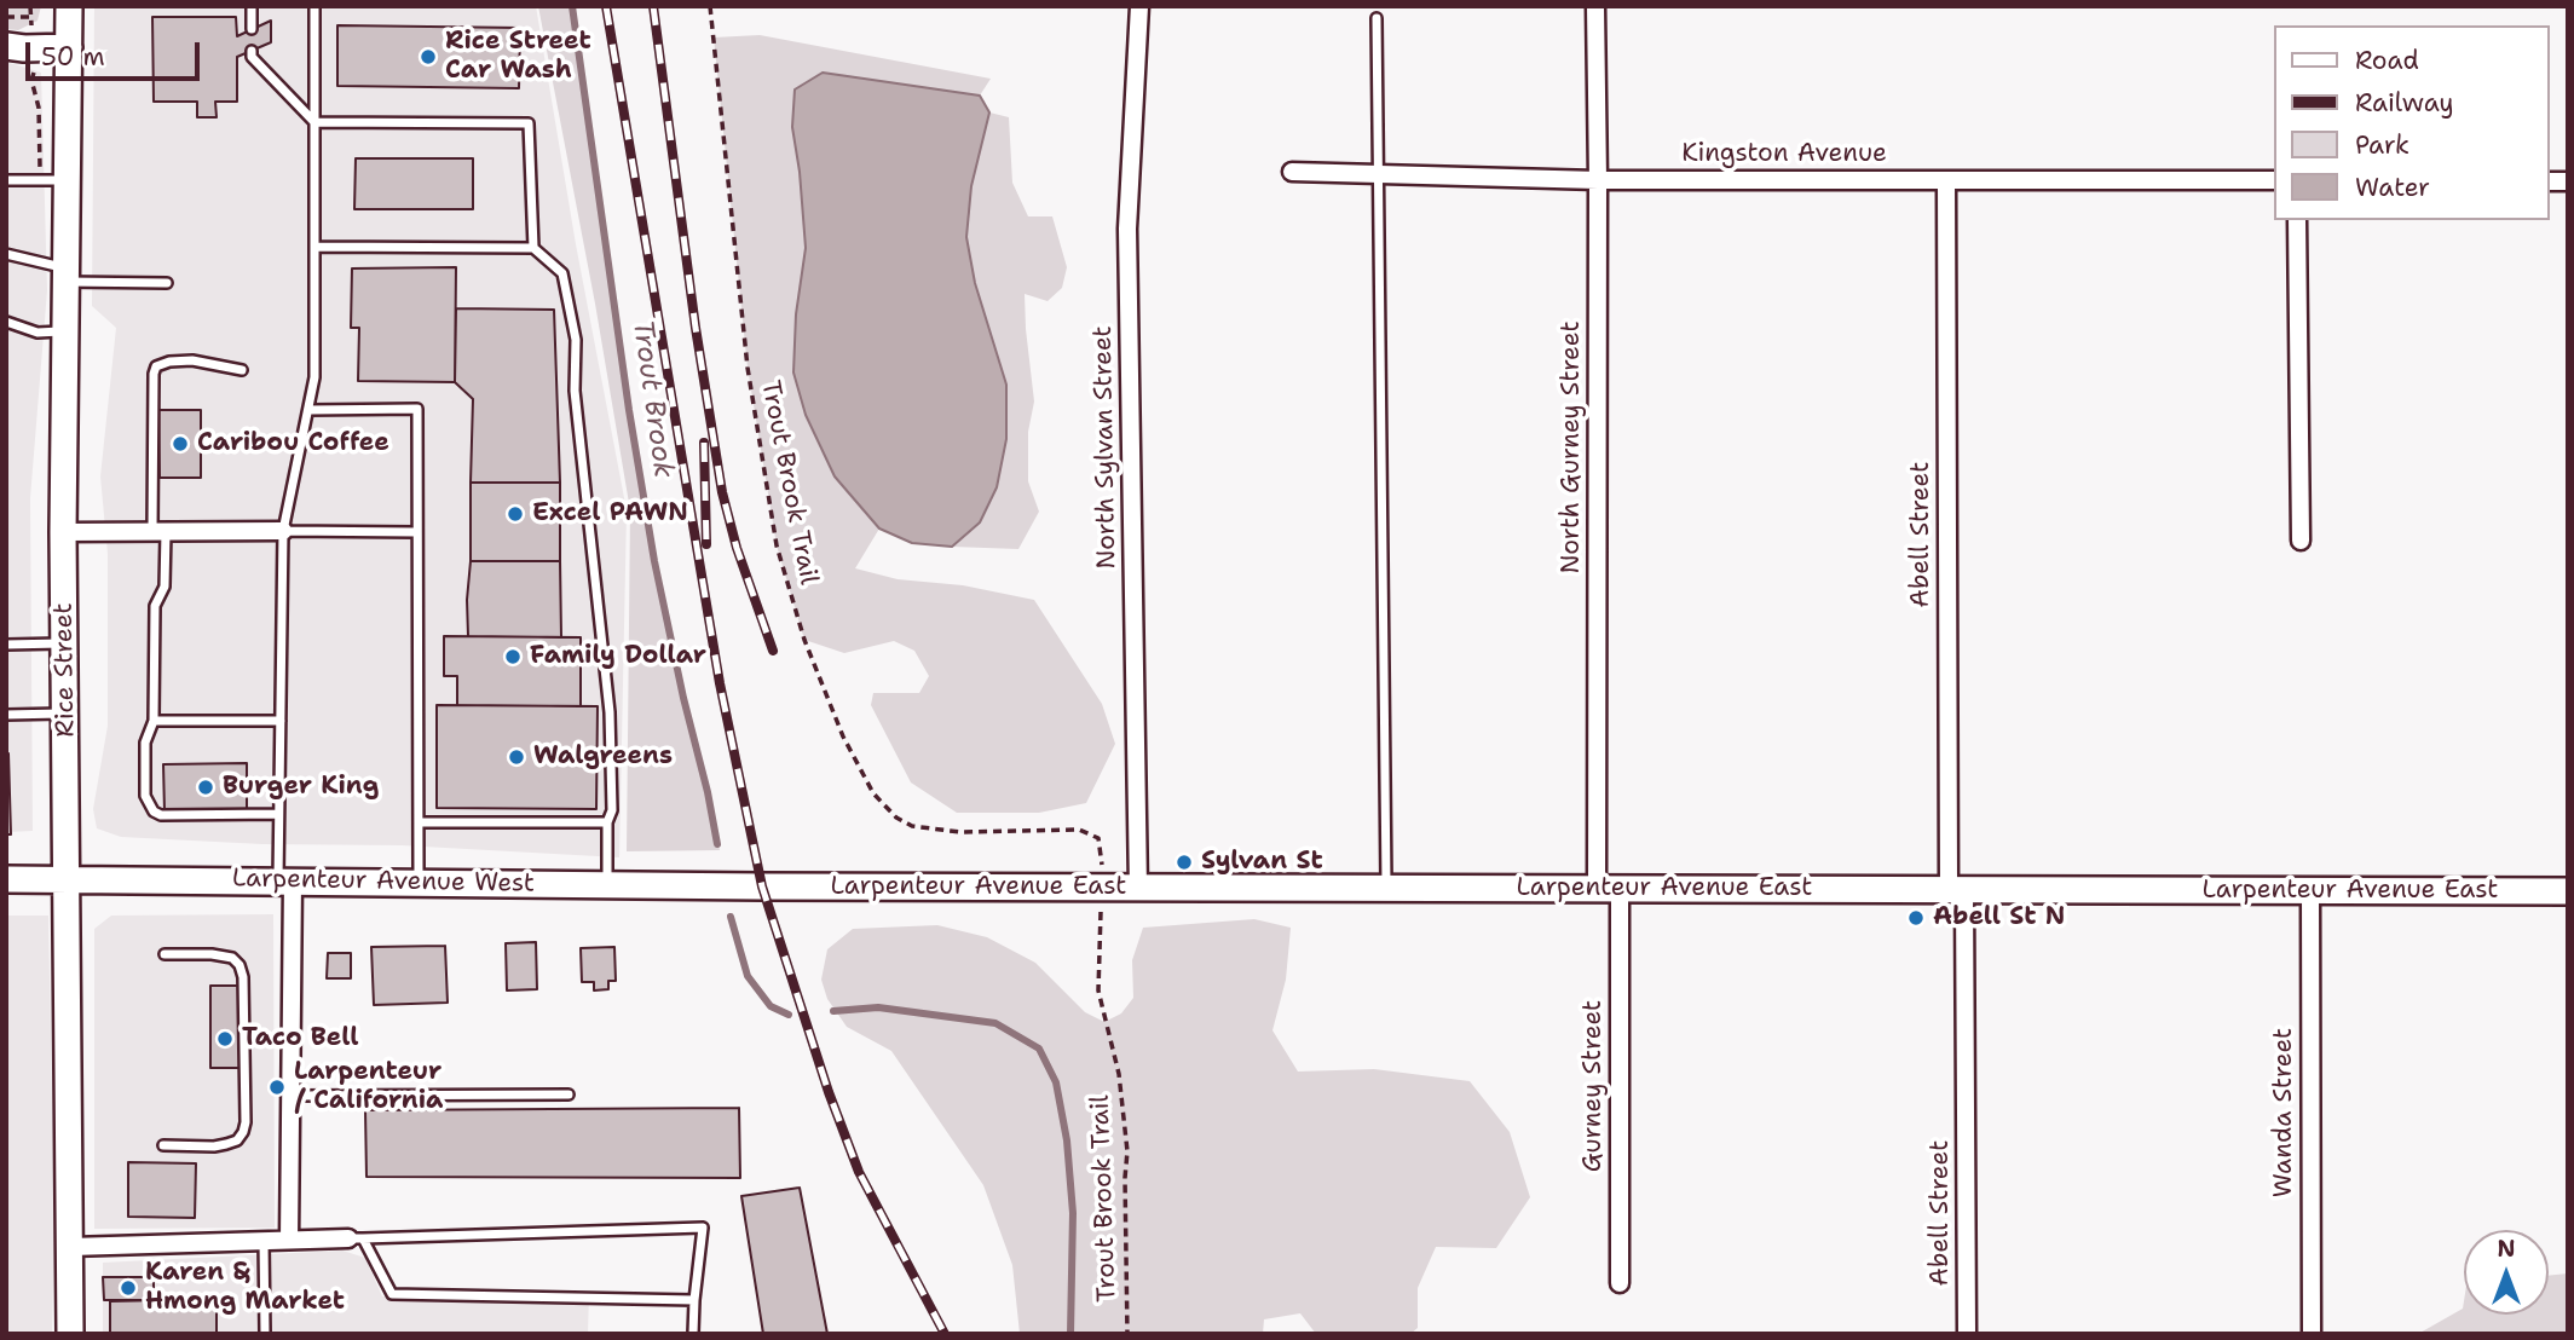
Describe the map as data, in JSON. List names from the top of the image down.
{
  "streets": {
    "main road": ["Rice Street", "Larpenteur Avenue West", "Larpenteur Avenue East"],
    "street": [
      "Kingston Avenue",
      "North Sylvan Street",
      "North Gurney Street",
      "Abell Street",
      "Gurney Street",
      "Wanda Street"
    ],
    "path": ["Trout Brook Trail"]
  },
  "crossings": [
    ["Kingston Avenue", "North Gurney Street"],
    ["Kingston Avenue", "Abell Street"],
    ["North Sylvan Street", "Larpenteur Avenue East"],
    ["North Gurney Street", "Larpenteur Avenue East"],
    ["North Gurney Street", "Gurney Street"],
    ["Abell Street", "Larpenteur Avenue East"],
    ["Rice Street", "Larpenteur Avenue West"],
    ["Larpenteur Avenue West", "Larpenteur Avenue East"],
    ["Larpenteur Avenue East", "Gurney Street"],
    ["Larpenteur Avenue East", "Wanda Street"]
  ],
  "water": ["Trout Brook"],
  "places": [
    "Rice Street Car Wash",
    "Caribou Coffee",
    "Excel PAWN",
    "Family Dollar",
    "Walgreens",
    "Burger King",
    "Sylvan St",
    "Abell St N",
    "Taco Bell",
    "Larpenteur / California",
    "Karen & Hmong Market"
  ],
  "legend": [
    "Road",
    "Railway",
    "Park",
    "Water"
  ],
  "scale_bar": "50 m",
  "north": "top"
}
